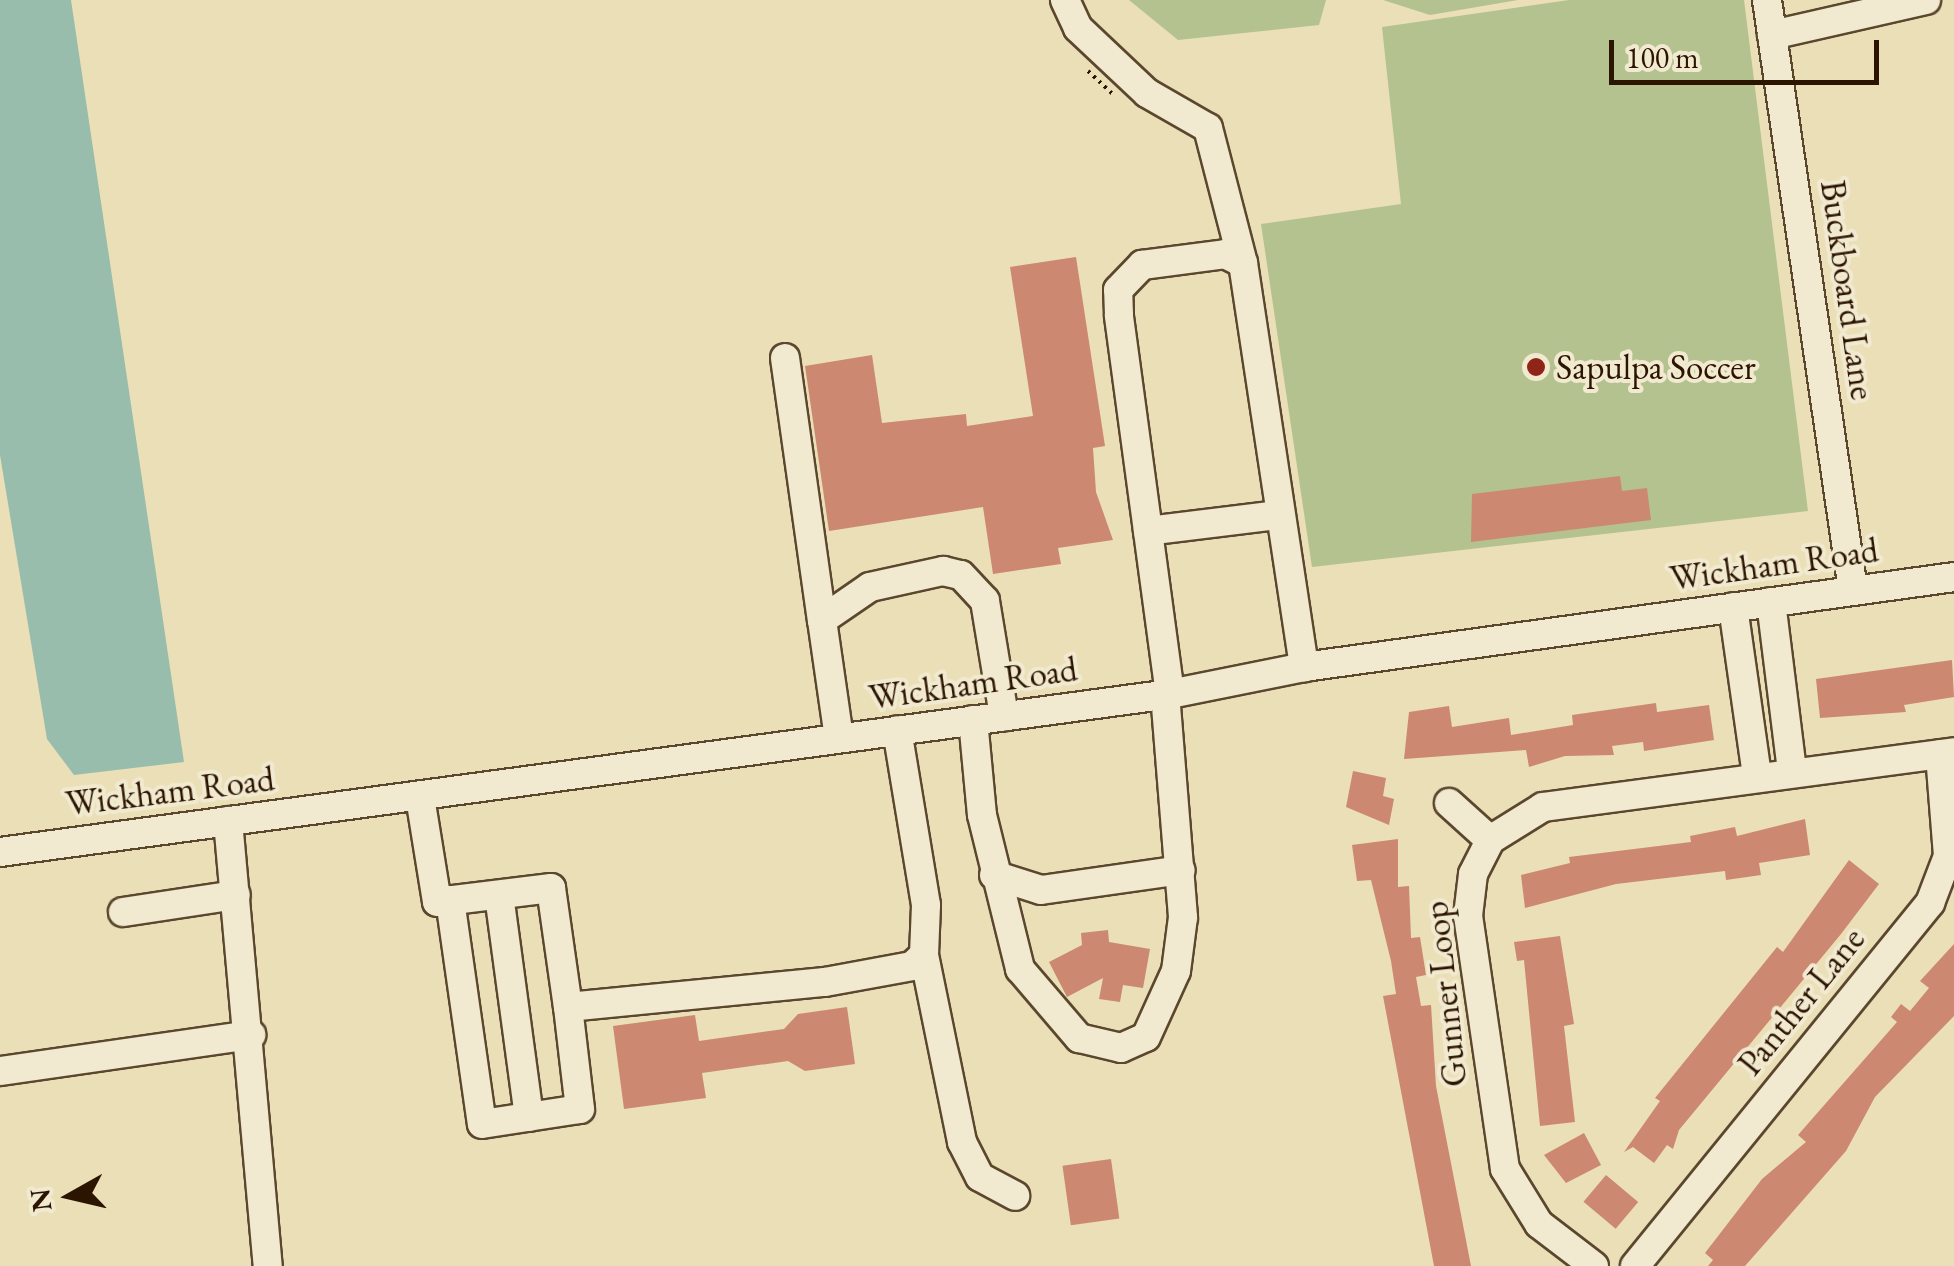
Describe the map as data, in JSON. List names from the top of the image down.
{
  "streets": {
    "street": [
      "Buckboard Lane",
      "Wickham Road",
      "Gunner Loop",
      "Panther Lane"
    ]
  },
  "crossings": [
    ["Buckboard Lane", "Wickham Road"]
  ],
  "places": ["Sapulpa Soccer"],
  "scale_bar": "100 m",
  "north": "left"
}
